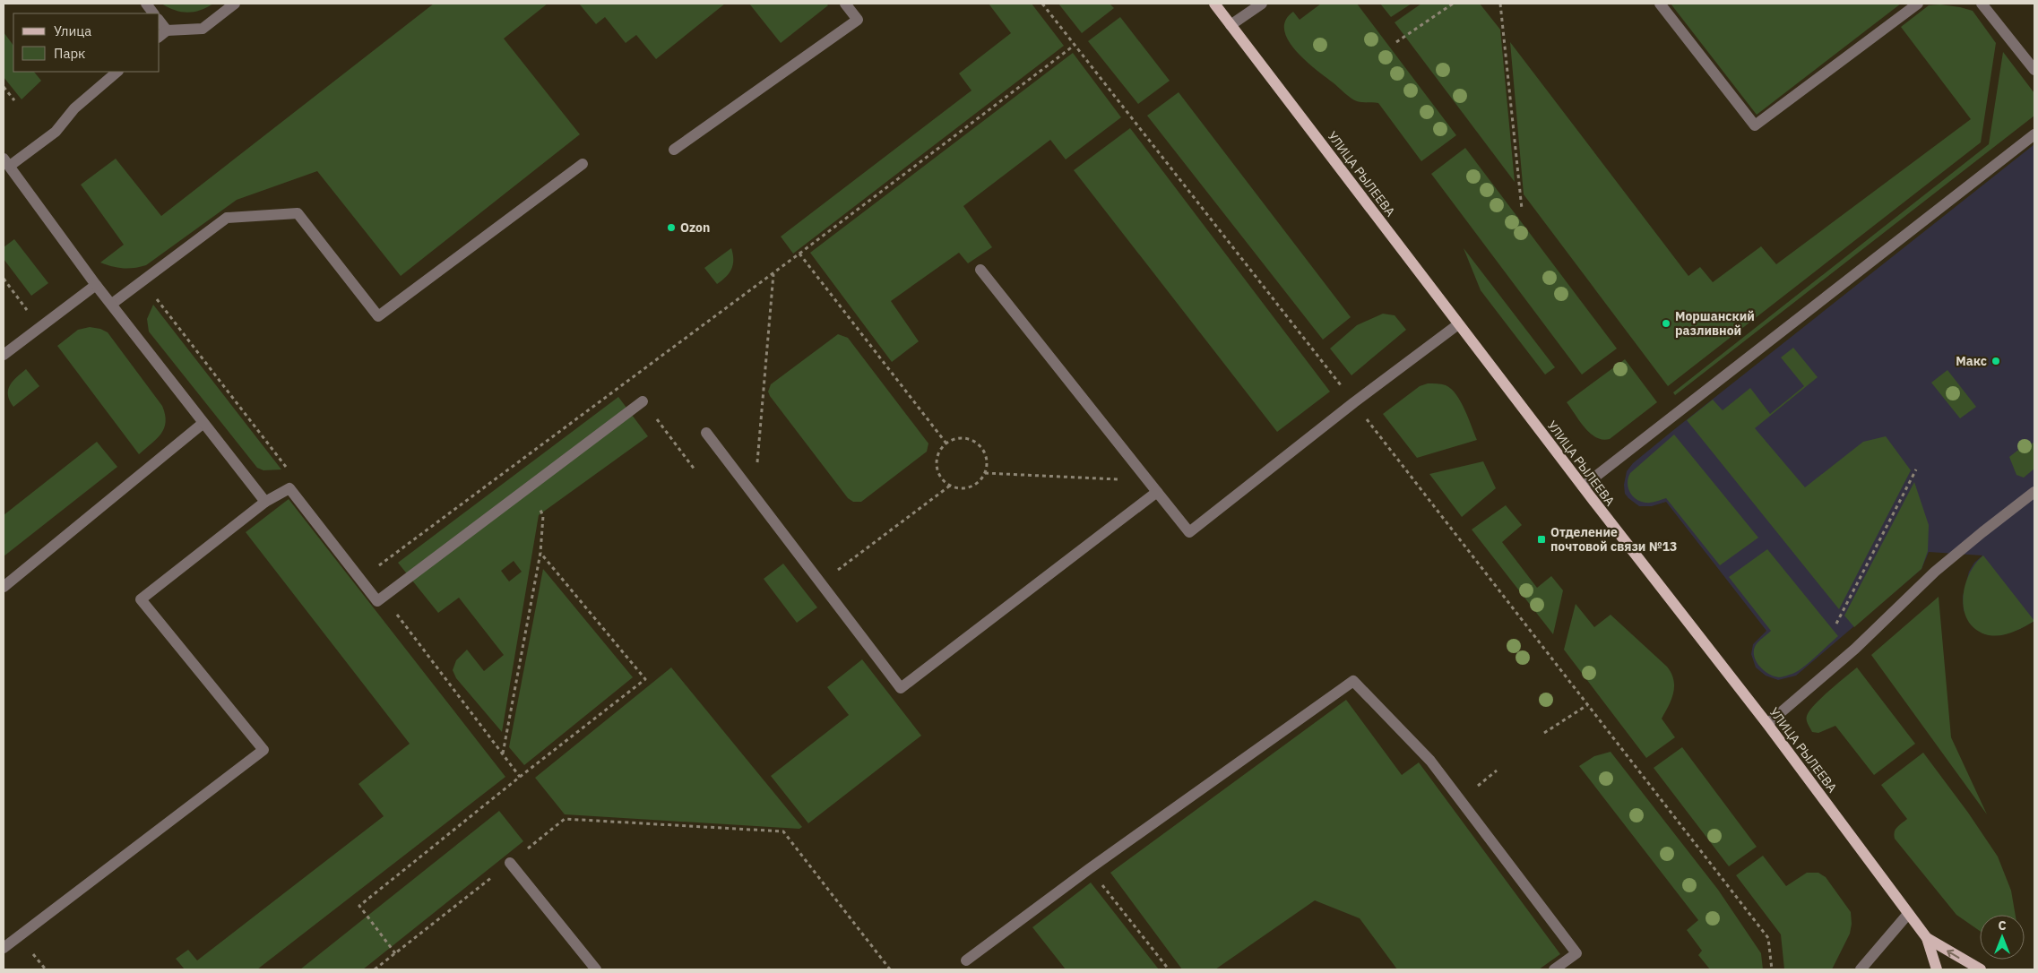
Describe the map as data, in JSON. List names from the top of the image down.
{
  "streets": {
    "main road": ["УЛИЦА РЫЛЕЕВА"]
  },
  "places": {
    "other": ["Ozon", "Моршанский разливной", "Макс"],
    "transit": ["Отделение почтовой связи №13"]
  },
  "legend": ["Улица", "Парк"],
  "north": "top"
}
